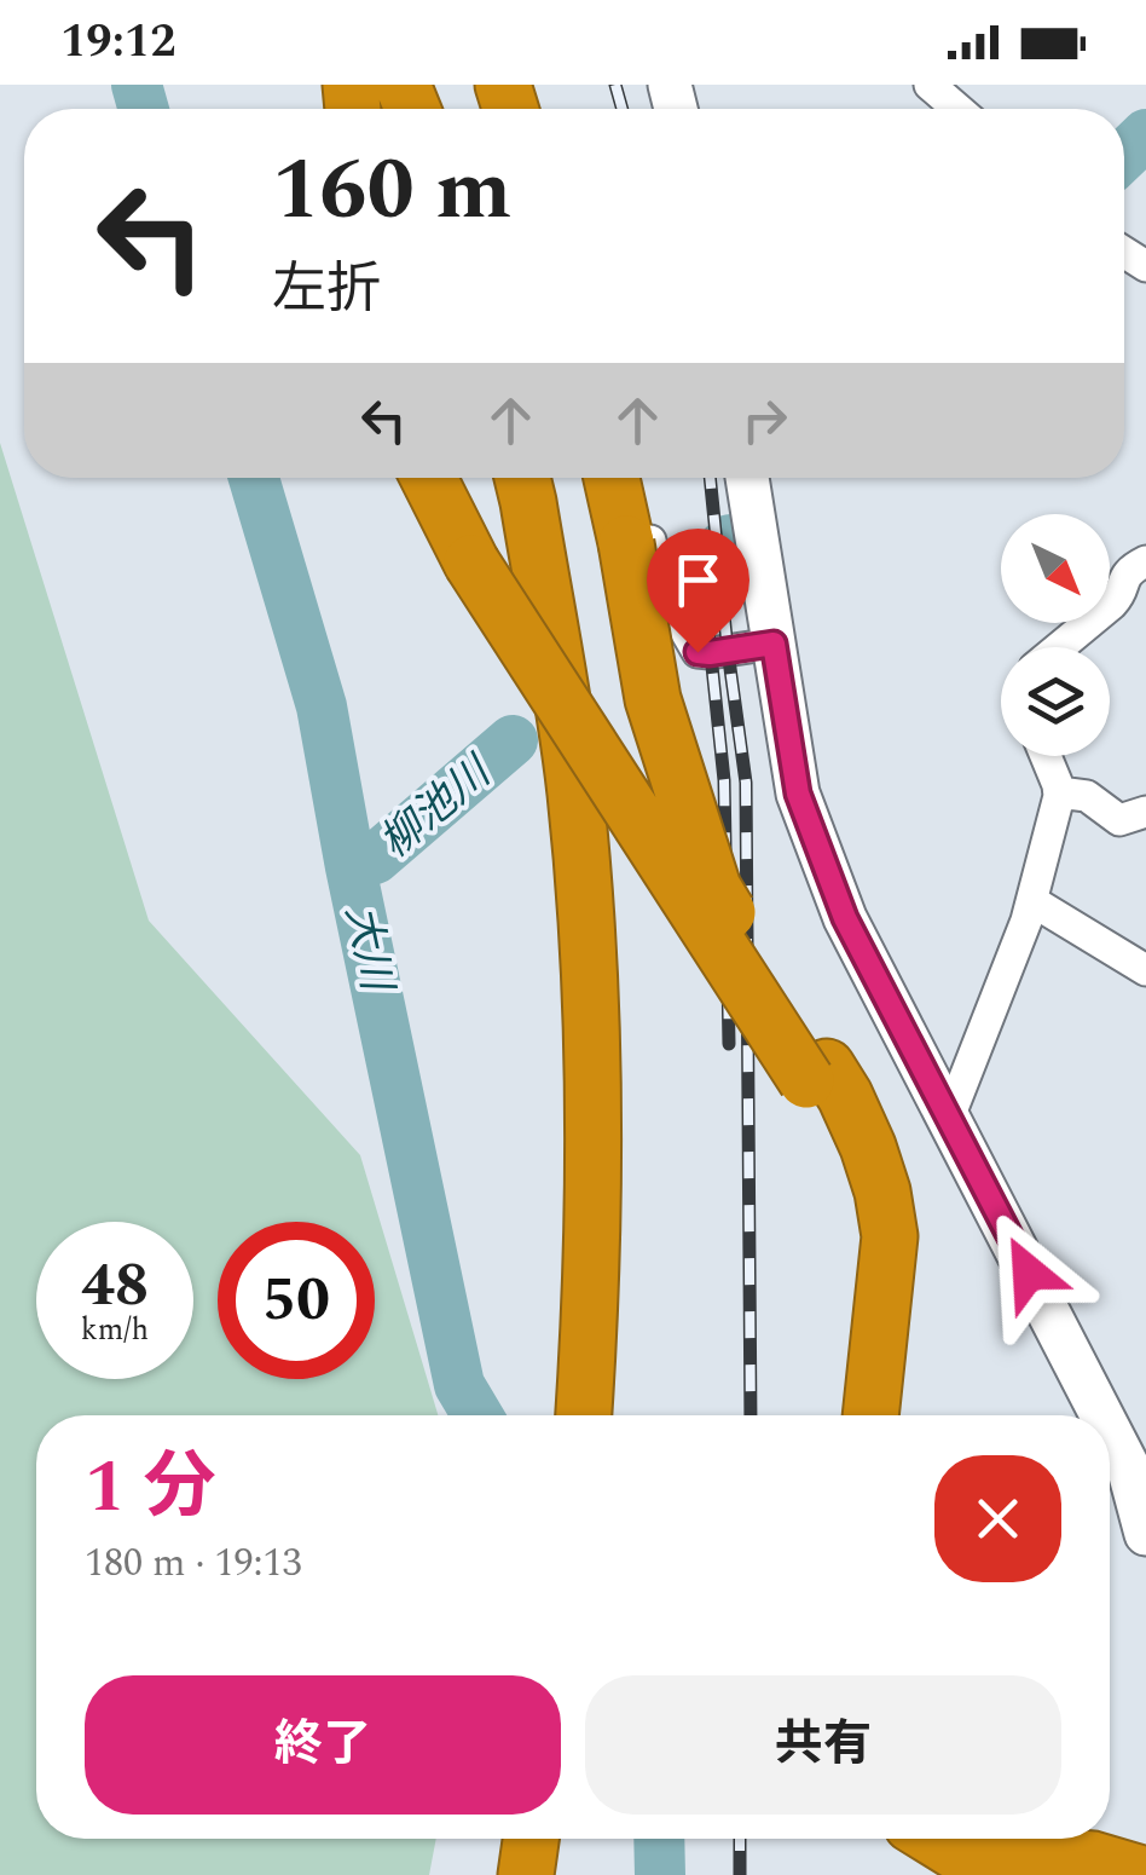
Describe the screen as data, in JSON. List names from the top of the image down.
{
  "water": ["柳池川", "大川"],
  "north": "bottom right",
  "page": {
    "status": "19:12",
    "turn": ["160 m", "左折"],
    "speed": "48 km/h",
    "limit": "50",
    "heading": ["1 分", "180 m · 19:13"],
    "buttons": ["終了", "共有"]
  }
}
